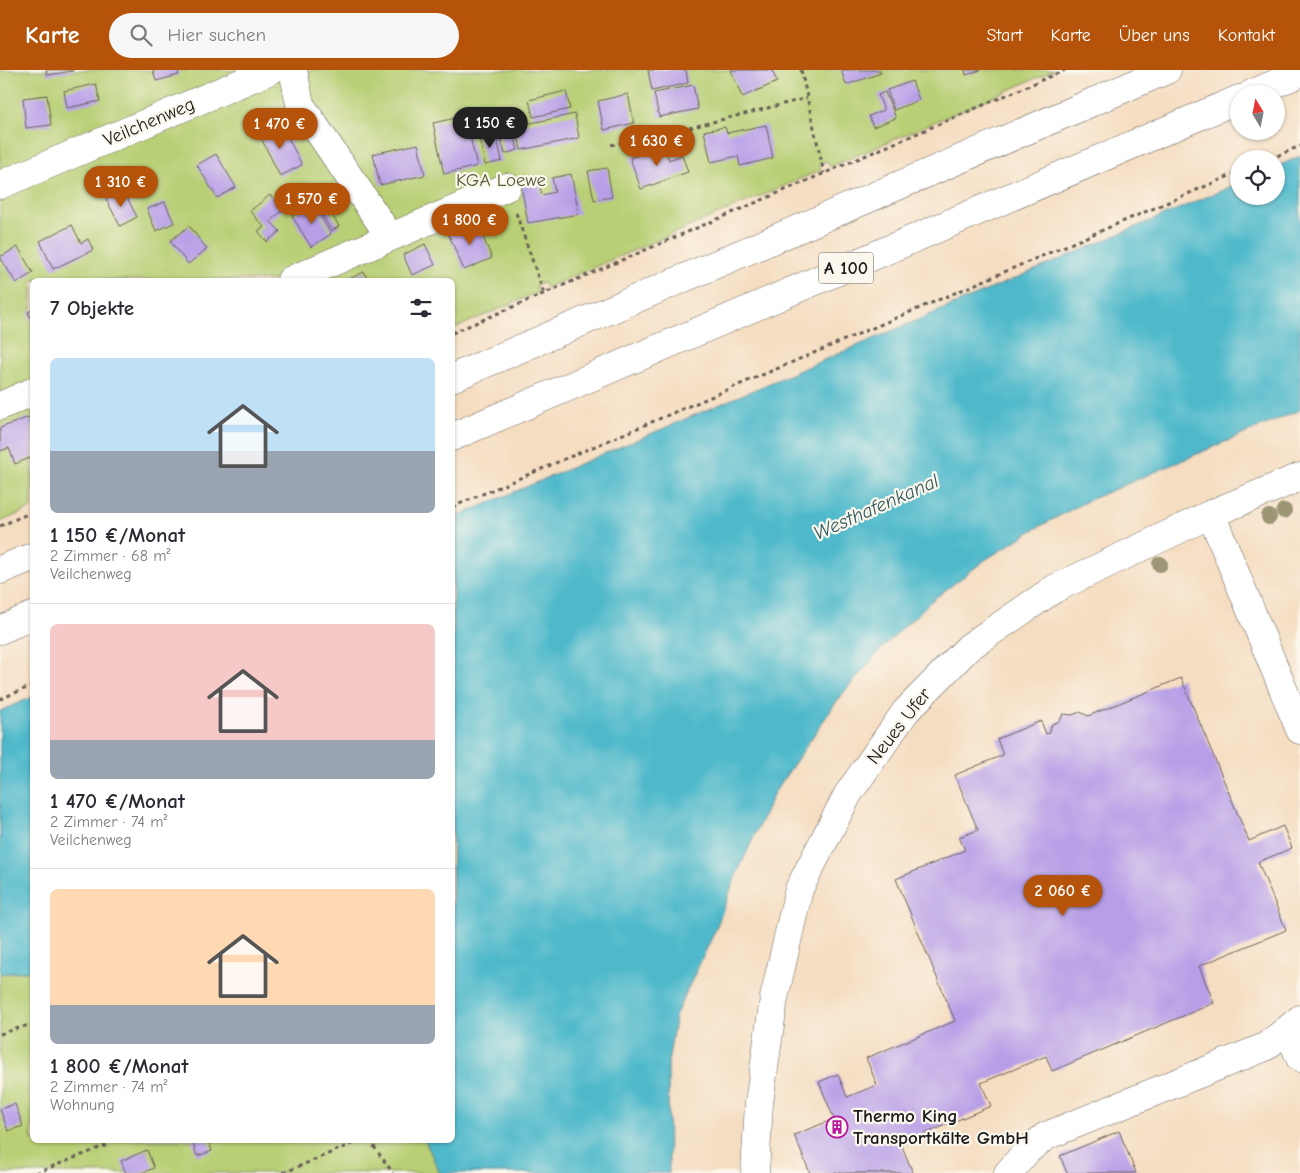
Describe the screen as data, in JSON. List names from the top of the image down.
{
  "streets": {
    "main road": ["Veilchenweg", "A 100", "Neues Ufer"]
  },
  "water": ["Westhafenkanal"],
  "parks": ["KGA Loewe"],
  "places": {
    "building": ["Thermo King Transportkälte GmbH"]
  },
  "north": "top",
  "page": {
    "header": "Karte",
    "search": "Hier suchen",
    "nav": [
      "Start",
      "Karte",
      "Über uns",
      "Kontakt"
    ],
    "price": [
      "1 150 €",
      "1 470 €",
      "1 630 €",
      "1 310 €",
      "1 570 €",
      "1 800 €",
      "2 060 €"
    ],
    "heading": "7 Objekte",
    "list": [
      {
        "name": "1 150 €/Monat",
        "note": "2 Zimmer · 68 m² · Veilchenweg"
      },
      {
        "name": "1 470 €/Monat",
        "note": "2 Zimmer · 74 m² · Veilchenweg"
      },
      {
        "name": "1 800 €/Monat",
        "note": "2 Zimmer · 74 m² · Wohnung"
      }
    ]
  }
}
